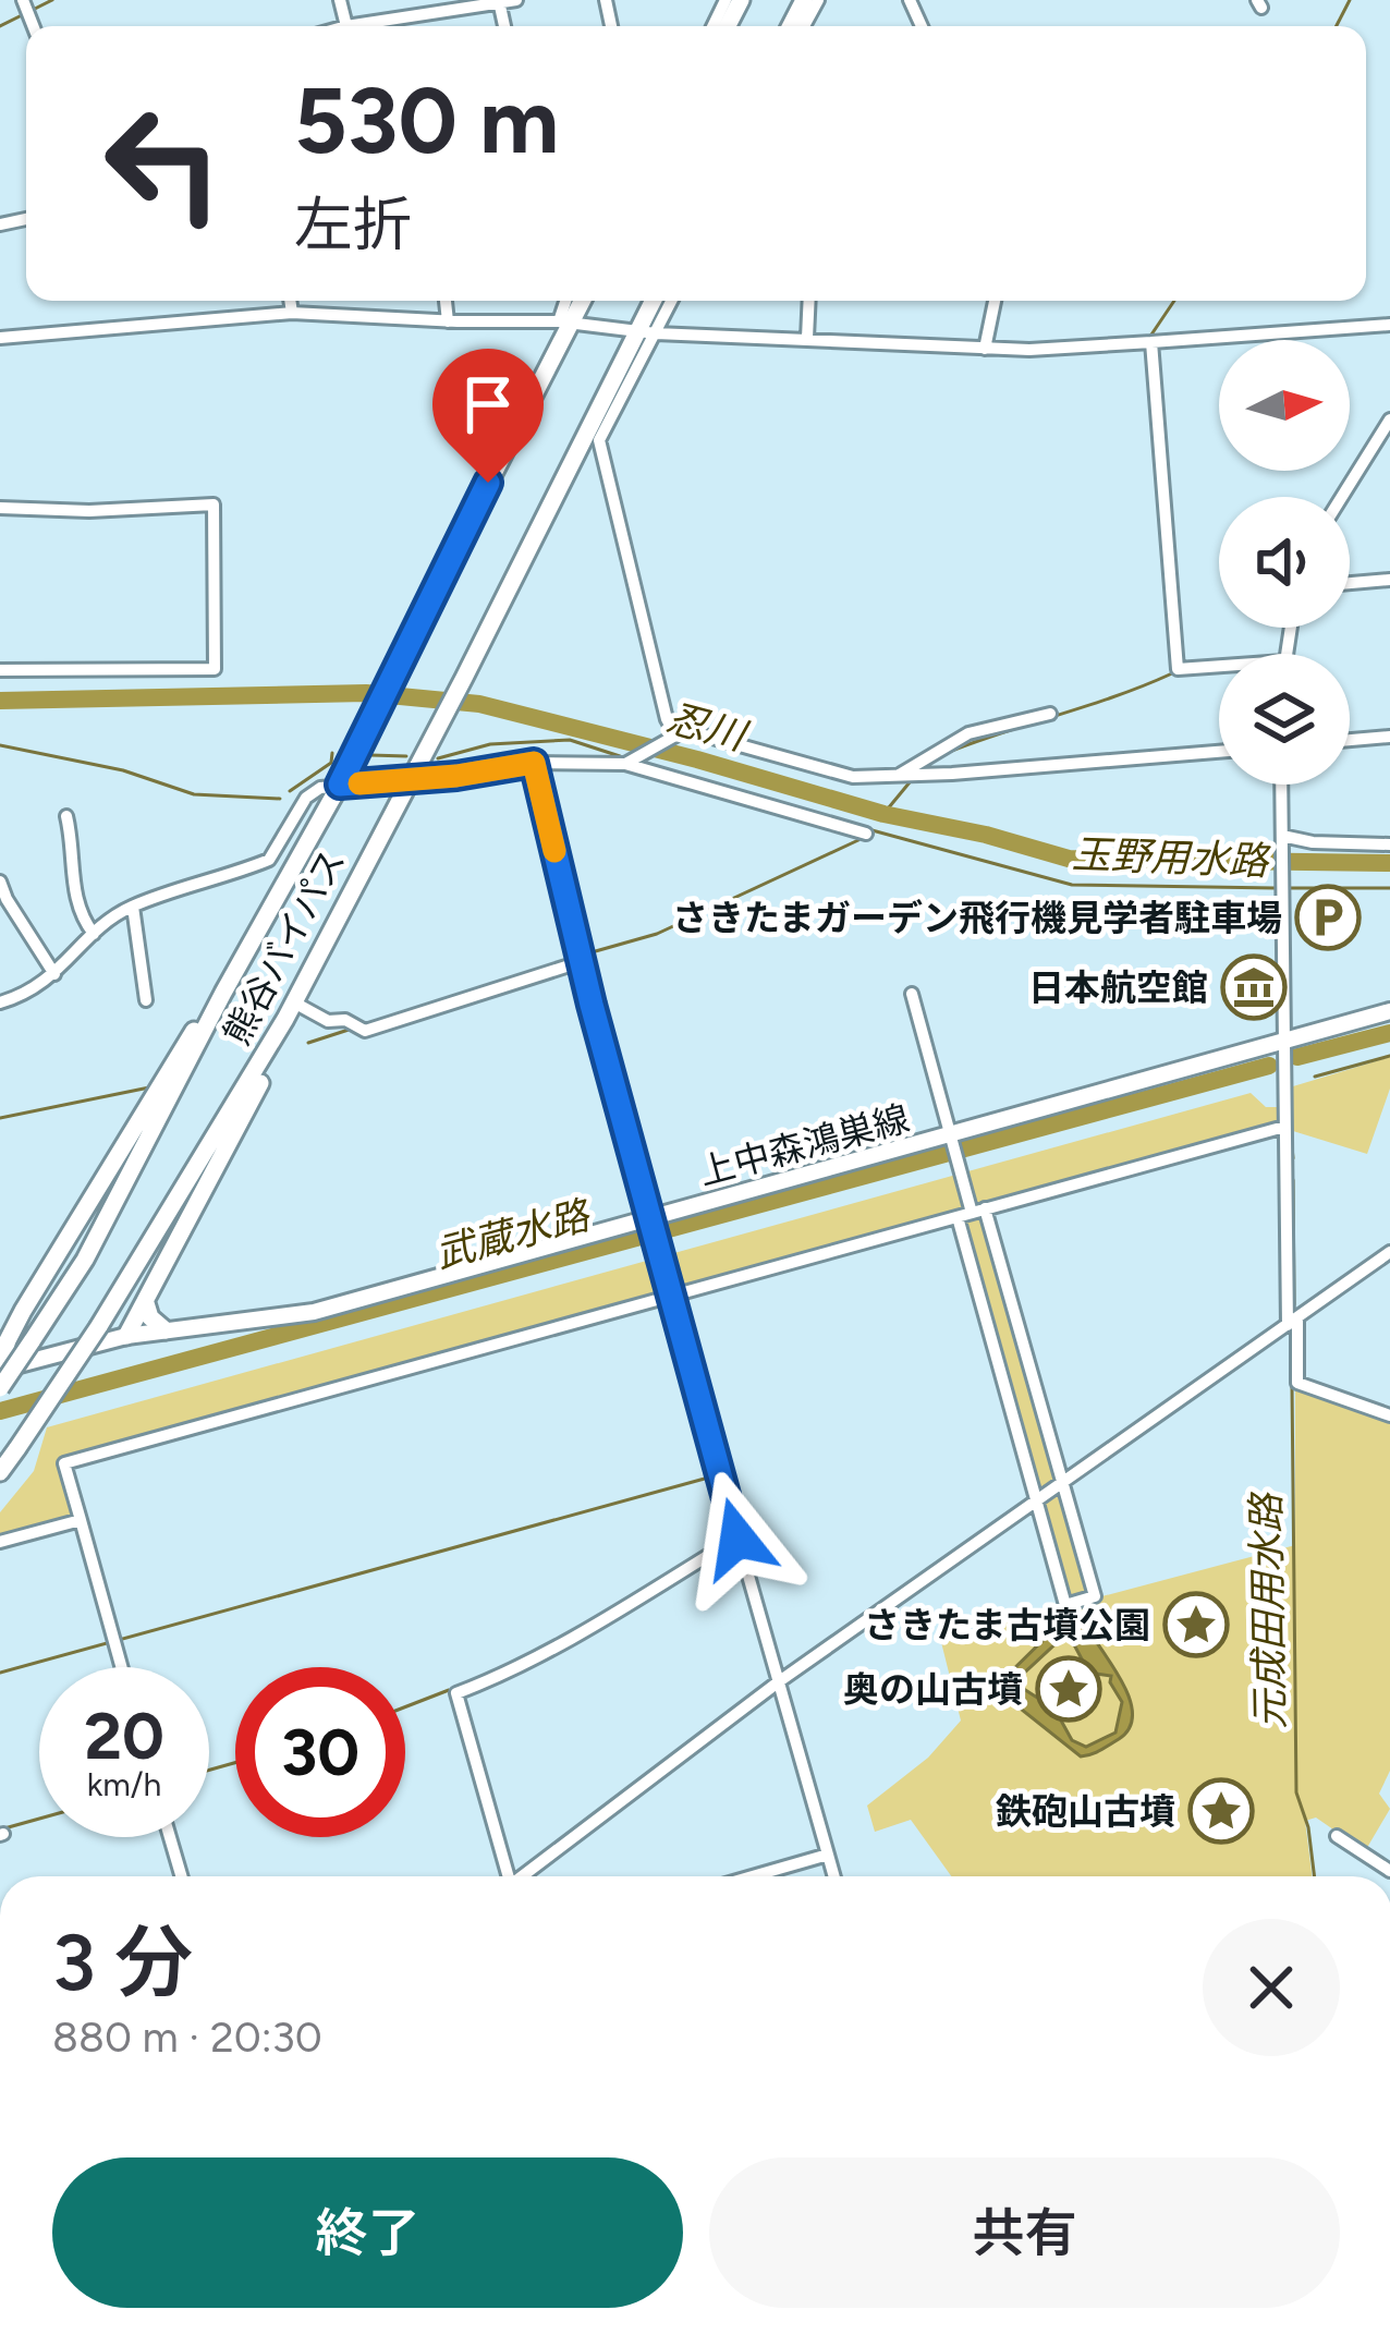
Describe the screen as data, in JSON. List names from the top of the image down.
{
  "streets": {
    "highway": ["熊谷バイパス"],
    "main road": ["上中森鴻巣線"]
  },
  "water": [
    "忍川",
    "玉野用水路",
    "武蔵水路",
    "元成田用水路"
  ],
  "places": {
    "parking": ["さきたまガーデン飛行機見学者駐車場"],
    "museum": ["日本航空館"],
    "place": ["さきたま古墳公園", "奥の山古墳", "鉄砲山古墳"]
  },
  "north": "right",
  "page": {
    "turn": ["530 m", "左折"],
    "speed": "20 km/h",
    "limit": "30",
    "heading": ["3 分", "880 m · 20:30"],
    "buttons": ["終了", "共有"]
  }
}
